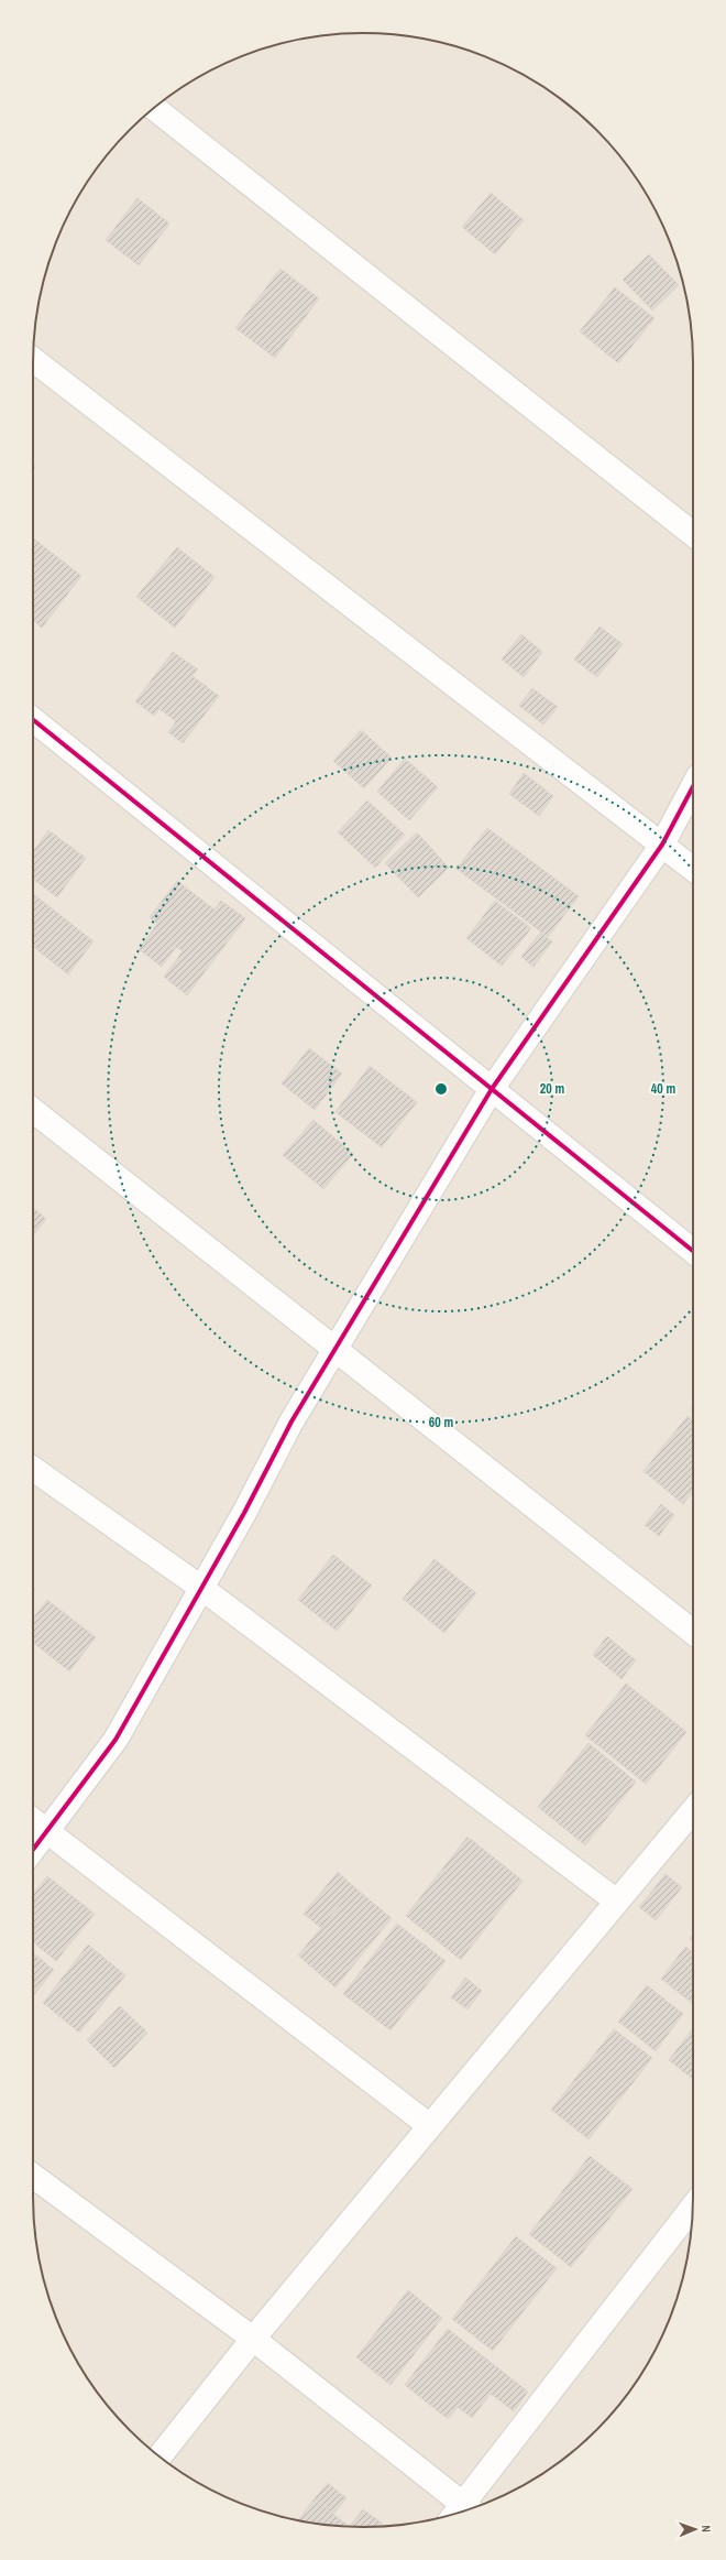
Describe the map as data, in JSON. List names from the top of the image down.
{
  "north": "right",
  "rings": ["20 m", "40 m", "60 m"]
}
